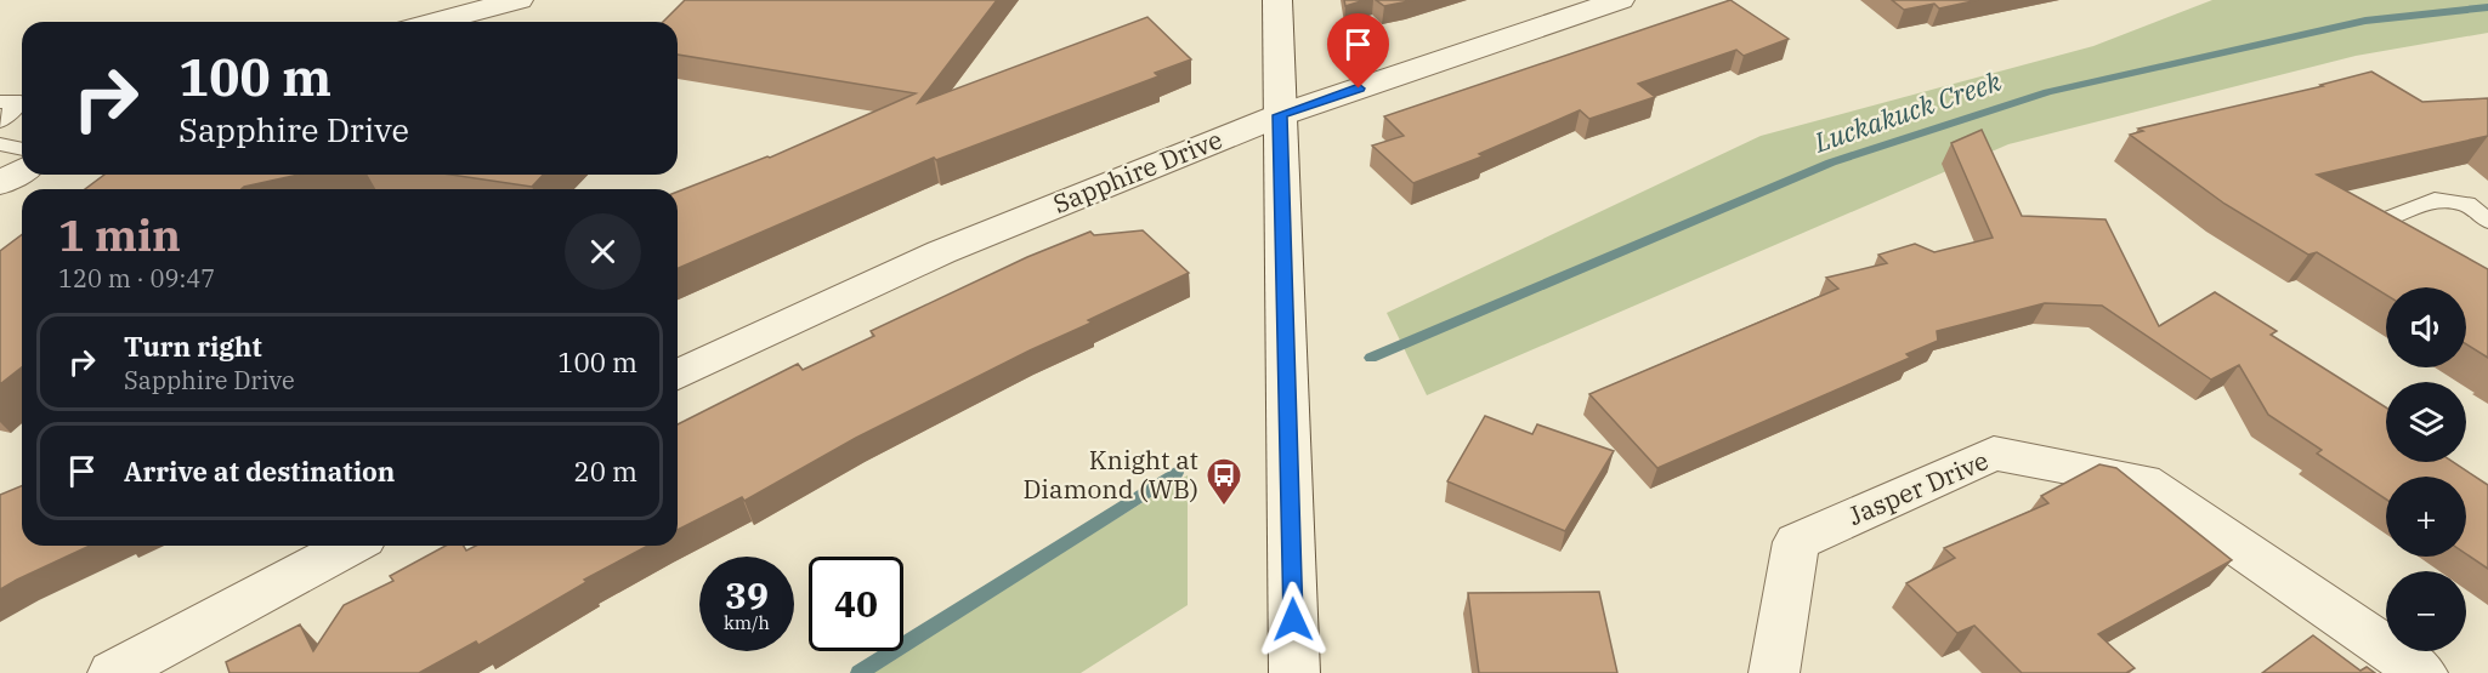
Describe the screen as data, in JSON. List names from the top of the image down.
{
  "streets": {
    "street": ["Sapphire Drive", "Jasper Drive"]
  },
  "water": ["Luckakuck Creek"],
  "places": {
    "bus stop": ["Knight at Diamond (WB)"]
  },
  "page": {
    "turn": ["100 m", "Sapphire Drive"],
    "heading": ["1 min", "120 m · 09:47"],
    "map_buttons": ["+", "−"],
    "list": [
      {
        "name": "Turn right",
        "note": "Sapphire Drive",
        "value": "100 m"
      },
      {
        "name": "Arrive at destination",
        "value": "20 m"
      }
    ],
    "speed": "39 km/h",
    "limit": "40"
  }
}
